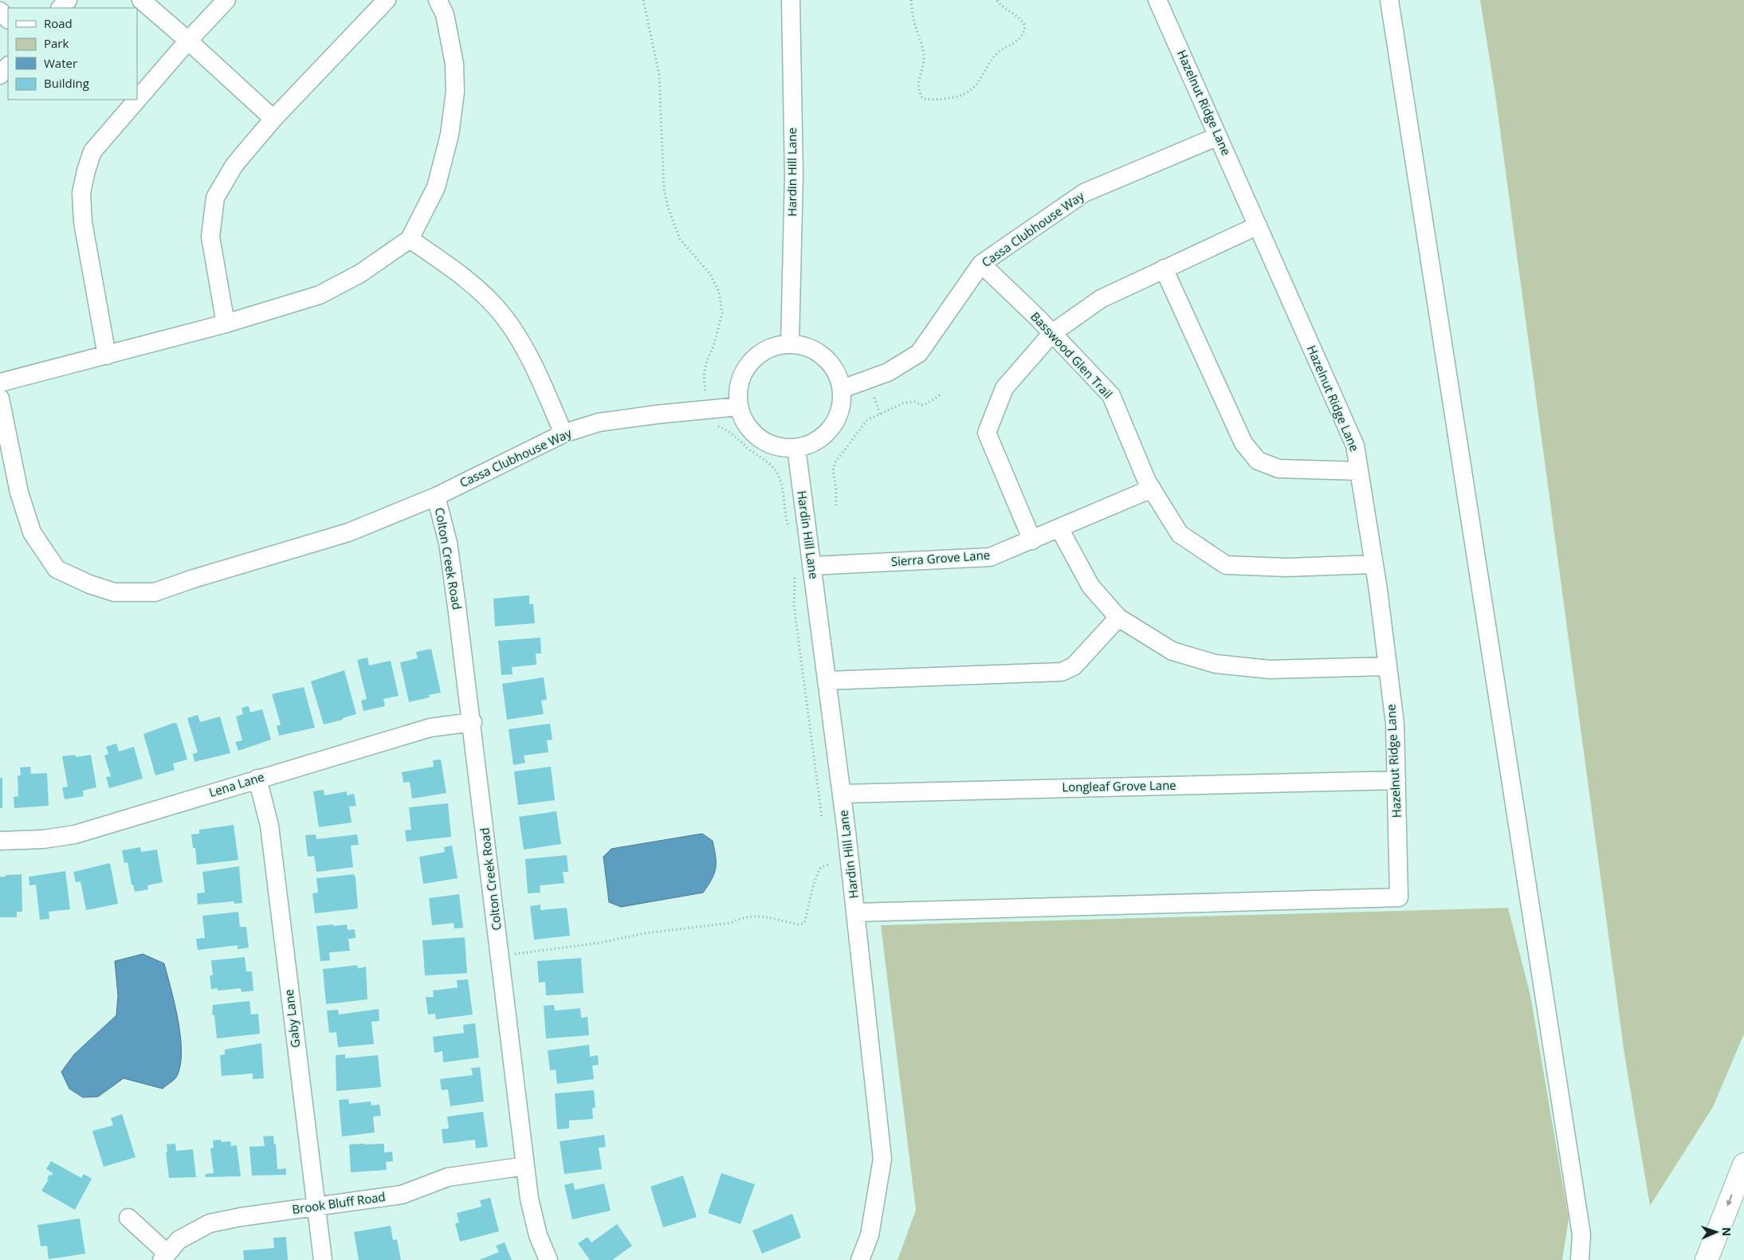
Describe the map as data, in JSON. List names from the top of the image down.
{
  "streets": {
    "street": [
      "Hazelnut Ridge Lane",
      "Hardin Hill Lane",
      "Cassa Clubhouse Way",
      "Basswood Glen Trail",
      "Colton Creek Road",
      "Sierra Grove Lane",
      "Lena Lane",
      "Longleaf Grove Lane",
      "Gaby Lane",
      "Brook Bluff Road"
    ]
  },
  "crossings": [
    ["Hazelnut Ridge Lane", "Hardin Hill Lane"],
    ["Hazelnut Ridge Lane", "Cassa Clubhouse Way"],
    ["Hazelnut Ridge Lane", "Basswood Glen Trail"],
    ["Hazelnut Ridge Lane", "Longleaf Grove Lane"],
    ["Hardin Hill Lane", "Cassa Clubhouse Way"],
    ["Hardin Hill Lane", "Sierra Grove Lane"],
    ["Hardin Hill Lane", "Longleaf Grove Lane"],
    ["Cassa Clubhouse Way", "Basswood Glen Trail"],
    ["Cassa Clubhouse Way", "Colton Creek Road"],
    ["Basswood Glen Trail", "Sierra Grove Lane"],
    ["Colton Creek Road", "Lena Lane"],
    ["Colton Creek Road", "Brook Bluff Road"],
    ["Lena Lane", "Gaby Lane"],
    ["Gaby Lane", "Brook Bluff Road"]
  ],
  "legend": [
    "Road",
    "Park",
    "Water",
    "Building"
  ],
  "north": "right"
}
